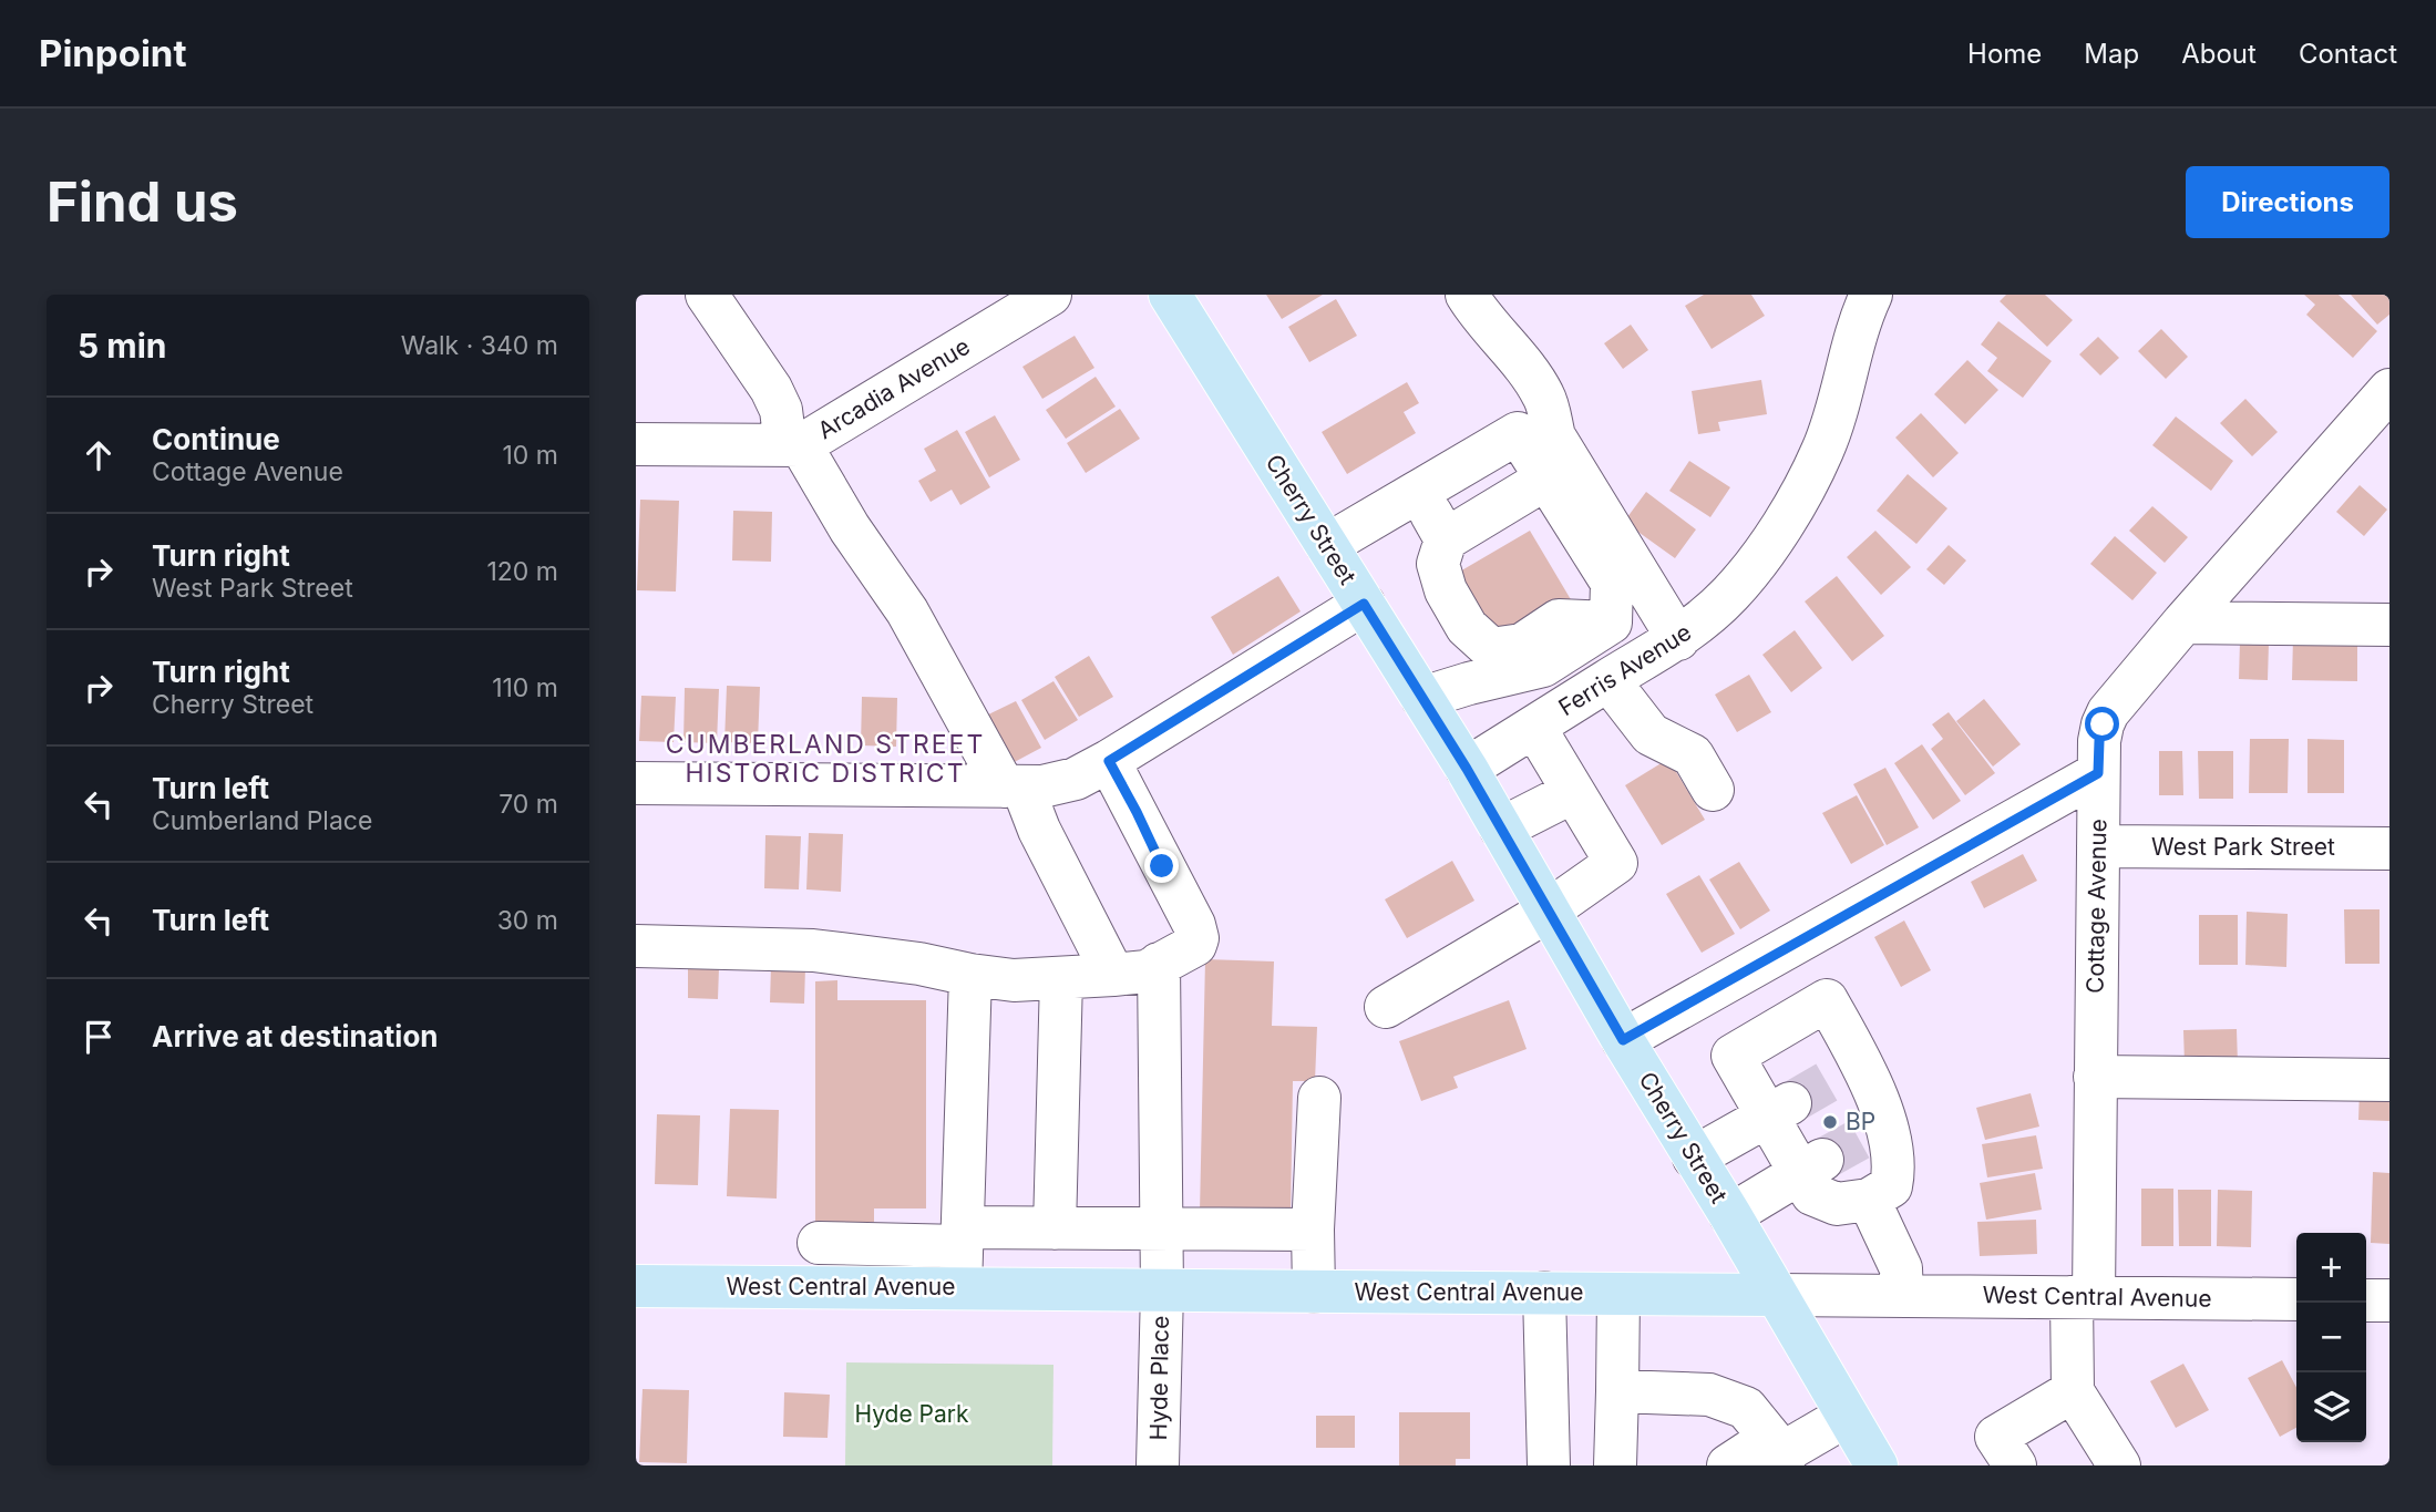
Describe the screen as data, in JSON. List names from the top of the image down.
{
  "streets": {
    "main road": ["Cherry Street", "West Central Avenue"],
    "street": [
      "Arcadia Avenue",
      "Ferris Avenue",
      "West Park Street",
      "Cottage Avenue",
      "Hyde Place"
    ]
  },
  "crossings": [
    ["Cherry Street", "Ferris Avenue"],
    ["Cherry Street", "West Central Avenue"],
    ["West Park Street", "Cottage Avenue"],
    ["Cottage Avenue", "West Central Avenue"],
    ["West Central Avenue", "Hyde Place"]
  ],
  "districts": ["CUMBERLAND STREET HISTORIC DISTRICT"],
  "parks": ["Hyde Park"],
  "places": ["BP"],
  "page": {
    "header": "Pinpoint",
    "nav": [
      "Home",
      "Map",
      "About",
      "Contact"
    ],
    "buttons": "Directions",
    "title": "Find us",
    "heading": ["5 min", "Walk · 340 m"],
    "list": [
      ["Continue", "Cottage Avenue", "10 m"],
      ["Turn right", "West Park Street", "120 m"],
      ["Turn right", "Cherry Street", "110 m"],
      ["Turn left", "Cumberland Place", "70 m"],
      ["Turn left", "30 m"],
      "Arrive at destination"
    ],
    "map_buttons": ["+", "−"]
  }
}
